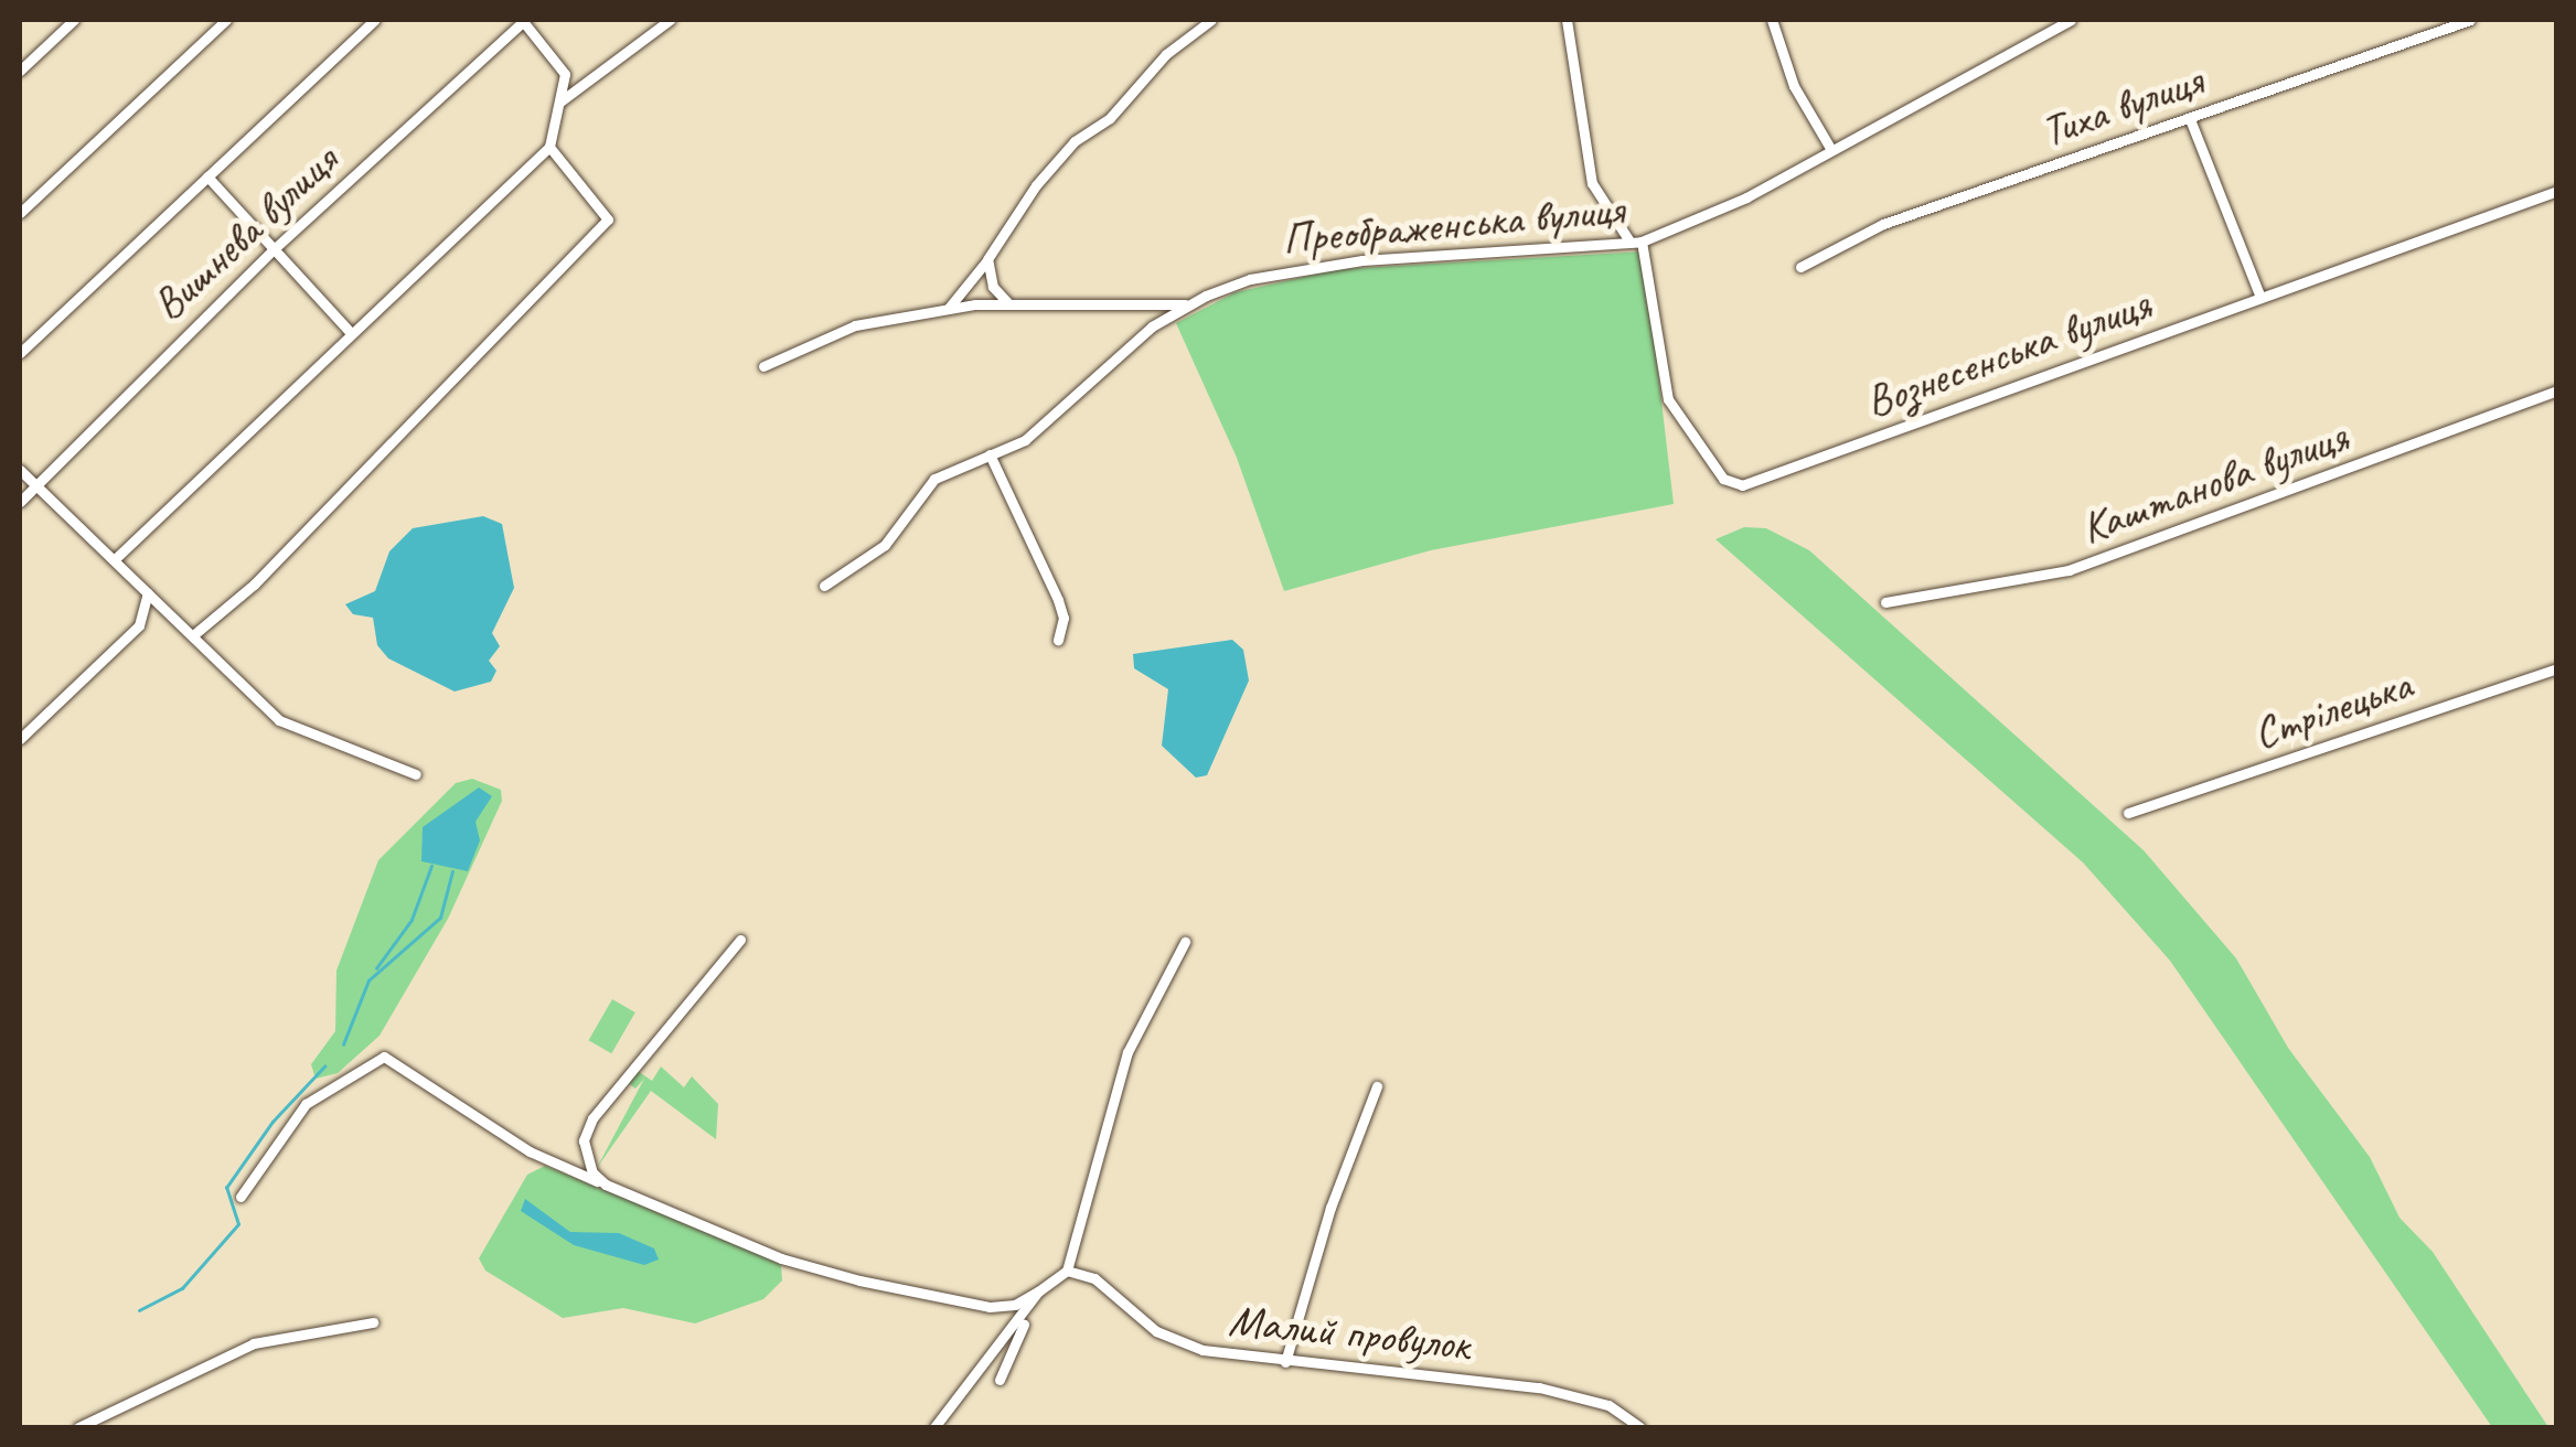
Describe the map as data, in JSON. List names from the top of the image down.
{
  "streets": {
    "street": [
      "Тиха вулиця",
      "Преображенська вулиця",
      "Вишнева вулиця",
      "Вознесенська вулиця",
      "Каштанова вулиця",
      "Стрілецька",
      "Малий провулок"
    ]
  },
  "crossings": [
    ["Преображенська вулиця", "Вознесенська вулиця"]
  ]
}
